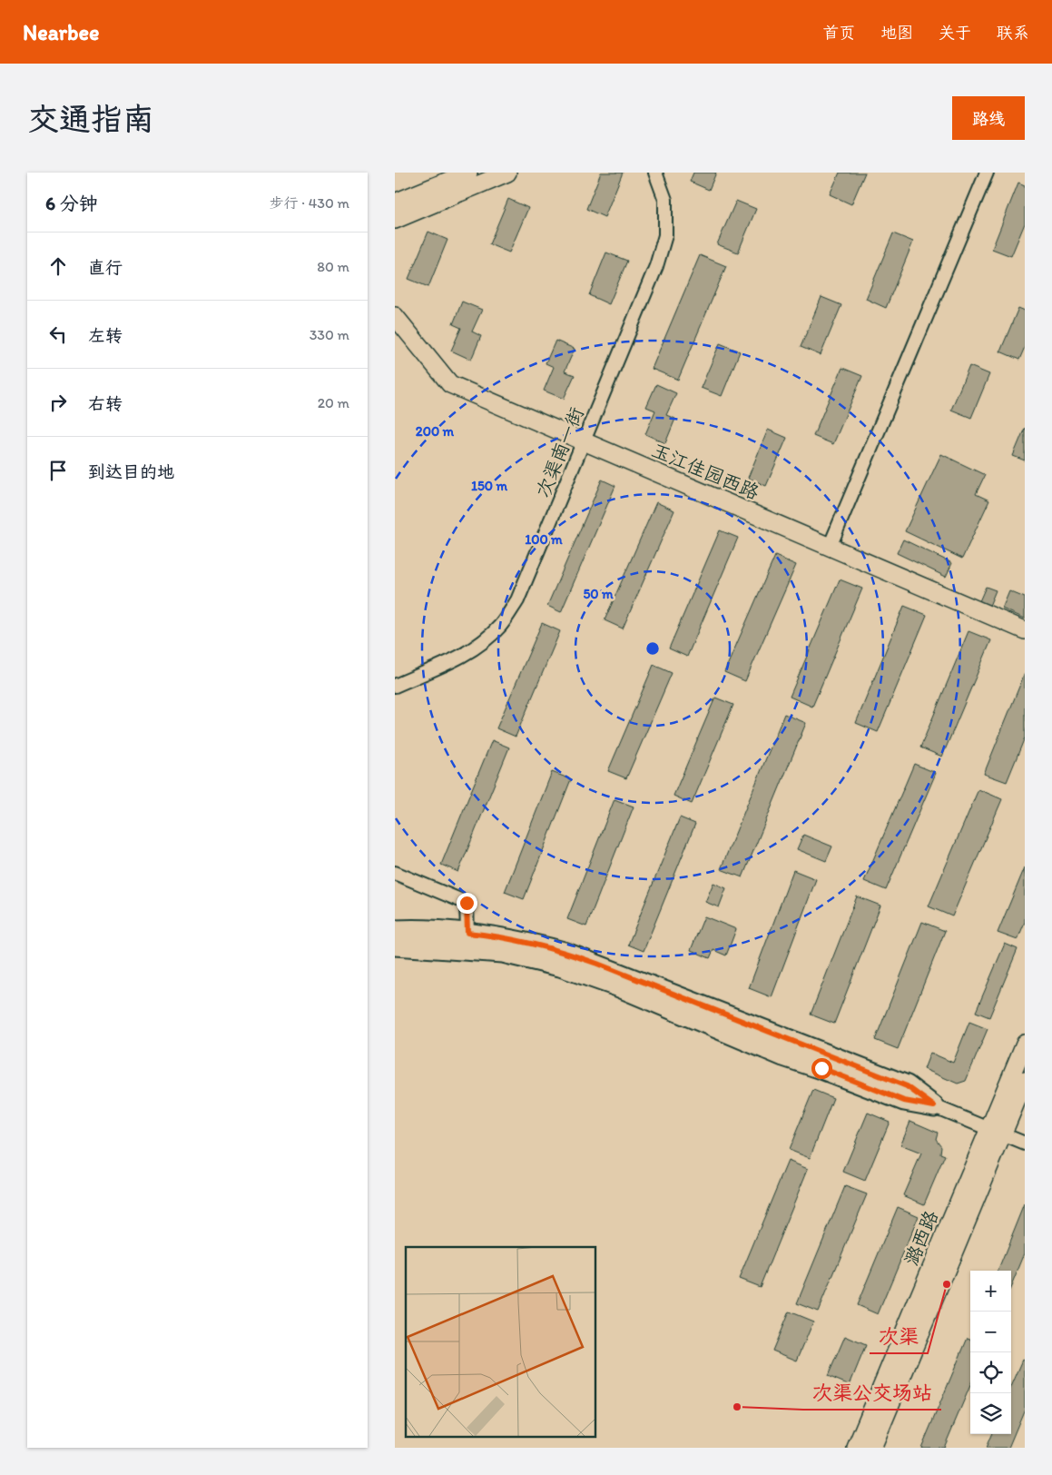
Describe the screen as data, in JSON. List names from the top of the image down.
{
  "streets": {
    "street": ["次渠南一街", "玉江佳园西路", "潞西路"]
  },
  "crossings": [
    ["次渠南一街", "玉江佳园西路"]
  ],
  "places": ["次渠", "次渠公交场站"],
  "page": {
    "header": "Nearbee",
    "nav": [
      "首页",
      "地图",
      "关于",
      "联系"
    ],
    "buttons": "路线",
    "title": "交通指南",
    "heading": ["6 分钟", "步行 · 430 m"],
    "list": [
      ["直行", "80 m"],
      ["左转", "330 m"],
      ["右转", "20 m"],
      "到达目的地"
    ],
    "map_buttons": ["+", "−"]
  },
  "rings": [
    "200 m",
    "150 m",
    "100 m",
    "50 m"
  ]
}
